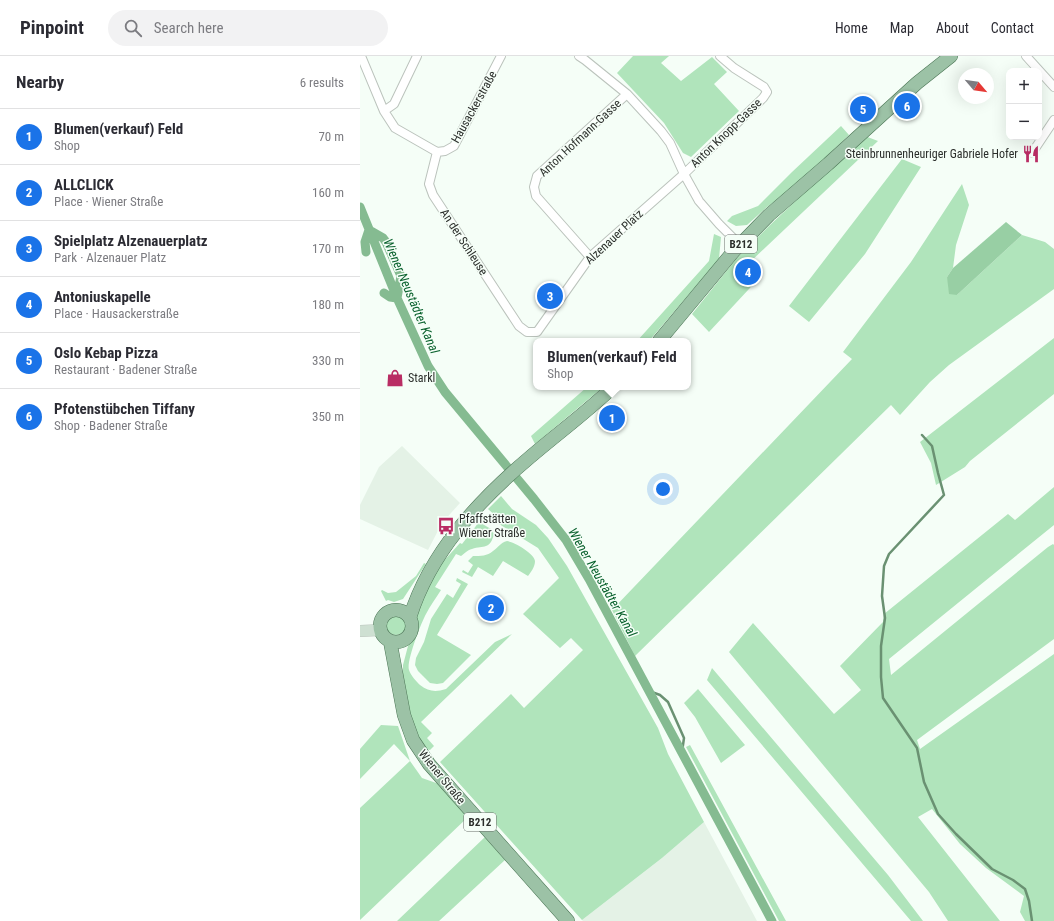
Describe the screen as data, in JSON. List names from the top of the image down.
{
  "streets": {
    "main road": ["B212", "Wiener Straße"],
    "street": [
      "Hausackerstraße",
      "Anton Knopp-Gasse",
      "Anton Hofmann-Gasse",
      "Alzenauer Platz",
      "An der Schleuse"
    ]
  },
  "crossings": [
    ["Hausackerstraße", "An der Schleuse"],
    ["Anton Knopp-Gasse", "Alzenauer Platz"],
    ["Anton Hofmann-Gasse", "Alzenauer Platz"],
    ["Alzenauer Platz", "An der Schleuse"]
  ],
  "water": ["Wiener Neustädter Kanal"],
  "places": {
    "restaurant": ["Steinbrunnenheuriger Gabriele Hofer"],
    "shop": ["Starkl"],
    "bus stop": ["Pfaffstätten Wiener Straße"]
  },
  "north": "bottom right",
  "page": {
    "header": "Pinpoint",
    "search": "Search here",
    "nav": [
      "Home",
      "Map",
      "About",
      "Contact"
    ],
    "heading": ["Nearby", "6 results"],
    "map_buttons": ["+", "−"],
    "pins": [
      "6",
      "5",
      "4",
      "3",
      "1",
      "2"
    ],
    "list": [
      {
        "mark": "1",
        "name": "Blumen(verkauf) Feld",
        "note": "Shop",
        "value": "70 m"
      },
      {
        "mark": "2",
        "name": "ALLCLICK",
        "note": "Place · Wiener Straße",
        "value": "160 m"
      },
      {
        "mark": "3",
        "name": "Spielplatz Alzenauerplatz",
        "note": "Park · Alzenauer Platz",
        "value": "170 m"
      },
      {
        "mark": "4",
        "name": "Antoniuskapelle",
        "note": "Place · Hausackerstraße",
        "value": "180 m"
      },
      {
        "mark": "5",
        "name": "Oslo Kebap Pizza",
        "note": "Restaurant · Badener Straße",
        "value": "330 m"
      },
      {
        "mark": "6",
        "name": "Pfotenstübchen Tiffany",
        "note": "Shop · Badener Straße",
        "value": "350 m"
      }
    ],
    "popup": ["Blumen(verkauf) Feld", "Shop"]
  }
}
